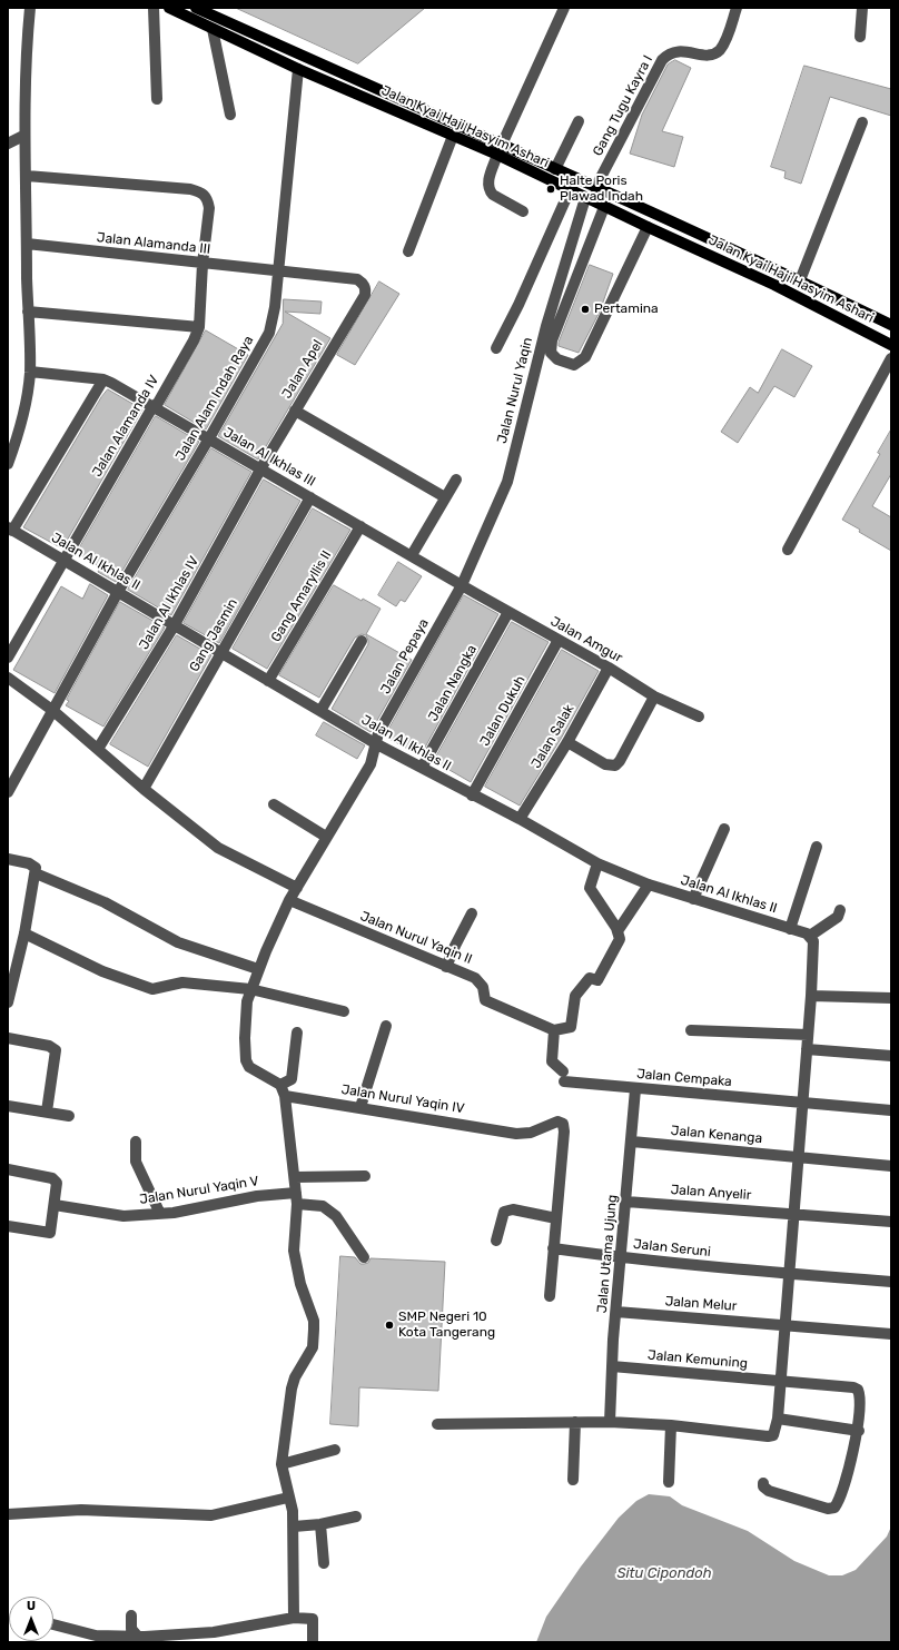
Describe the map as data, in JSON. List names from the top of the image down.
{
  "streets": {
    "main road": ["Jalan Kyai Haji Hasyim Ashari"],
    "street": [
      "Gang Tugu Kayra I",
      "Jalan Alamanda III",
      "Jalan Apel",
      "Jalan Nurul Yaqin",
      "Jalan Alam Indah Raya",
      "Jalan Alamanda IV",
      "Jalan Al Ikhlas III",
      "Jalan Al Ikhlas II",
      "Gang Amaryllis II",
      "Jalan Al Ikhlas IV",
      "Gang Jasmin",
      "Jalan Amgur",
      "Jalan Pepaya",
      "Jalan Nangka",
      "Jalan Dukuh",
      "Jalan Salak",
      "Jalan Nurul Yaqin II",
      "Jalan Cempaka",
      "Jalan Nurul Yaqin IV",
      "Jalan Kenanga",
      "Jalan Nurul Yaqin V",
      "Jalan Anyelir",
      "Jalan Seruni",
      "Jalan Utama Ujung",
      "Jalan Melur",
      "Jalan Kemuning"
    ]
  },
  "crossings": [
    ["Gang Tugu Kayra I", "Jalan Kyai Haji Hasyim Ashari"],
    ["Jalan Kyai Haji Hasyim Ashari", "Jalan Nurul Yaqin"],
    ["Jalan Kyai Haji Hasyim Ashari", "Jalan Alam Indah Raya"],
    ["Jalan Alamanda III", "Jalan Apel"],
    ["Jalan Alamanda III", "Jalan Alam Indah Raya"],
    ["Jalan Alamanda III", "Jalan Alamanda IV"],
    ["Jalan Apel", "Jalan Al Ikhlas III"],
    ["Jalan Apel", "Jalan Al Ikhlas IV"],
    ["Jalan Nurul Yaqin", "Jalan Al Ikhlas III"],
    ["Jalan Nurul Yaqin", "Jalan Amgur"],
    ["Jalan Nurul Yaqin", "Jalan Pepaya"],
    ["Jalan Alam Indah Raya", "Jalan Al Ikhlas III"],
    ["Jalan Alam Indah Raya", "Jalan Al Ikhlas II"],
    ["Jalan Alamanda IV", "Jalan Al Ikhlas III"],
    ["Jalan Alamanda IV", "Jalan Al Ikhlas II"],
    ["Jalan Al Ikhlas III", "Gang Amaryllis II"],
    ["Jalan Al Ikhlas III", "Jalan Al Ikhlas IV"],
    ["Jalan Al Ikhlas III", "Gang Jasmin"],
    ["Jalan Al Ikhlas III", "Jalan Amgur"],
    ["Jalan Al Ikhlas III", "Jalan Pepaya"],
    ["Jalan Al Ikhlas II", "Gang Amaryllis II"],
    ["Jalan Al Ikhlas II", "Jalan Al Ikhlas IV"],
    ["Jalan Al Ikhlas II", "Gang Jasmin"],
    ["Jalan Al Ikhlas II", "Jalan Pepaya"],
    ["Jalan Al Ikhlas II", "Jalan Nangka"],
    ["Jalan Al Ikhlas II", "Jalan Dukuh"],
    ["Jalan Al Ikhlas II", "Jalan Salak"],
    ["Jalan Amgur", "Jalan Pepaya"],
    ["Jalan Amgur", "Jalan Nangka"],
    ["Jalan Amgur", "Jalan Dukuh"],
    ["Jalan Amgur", "Jalan Salak"],
    ["Jalan Pepaya", "Jalan Nurul Yaqin II"],
    ["Jalan Nurul Yaqin II", "Jalan Cempaka"],
    ["Jalan Cempaka", "Jalan Utama Ujung"],
    ["Jalan Kenanga", "Jalan Utama Ujung"],
    ["Jalan Anyelir", "Jalan Utama Ujung"],
    ["Jalan Seruni", "Jalan Utama Ujung"],
    ["Jalan Utama Ujung", "Jalan Melur"],
    ["Jalan Utama Ujung", "Jalan Kemuning"]
  ],
  "water": ["Situ Cipondoh"],
  "places": ["Halte Poris Plawad Indah", "Pertamina", "SMP Negeri 10 Kota Tangerang"],
  "north": "top"
}
